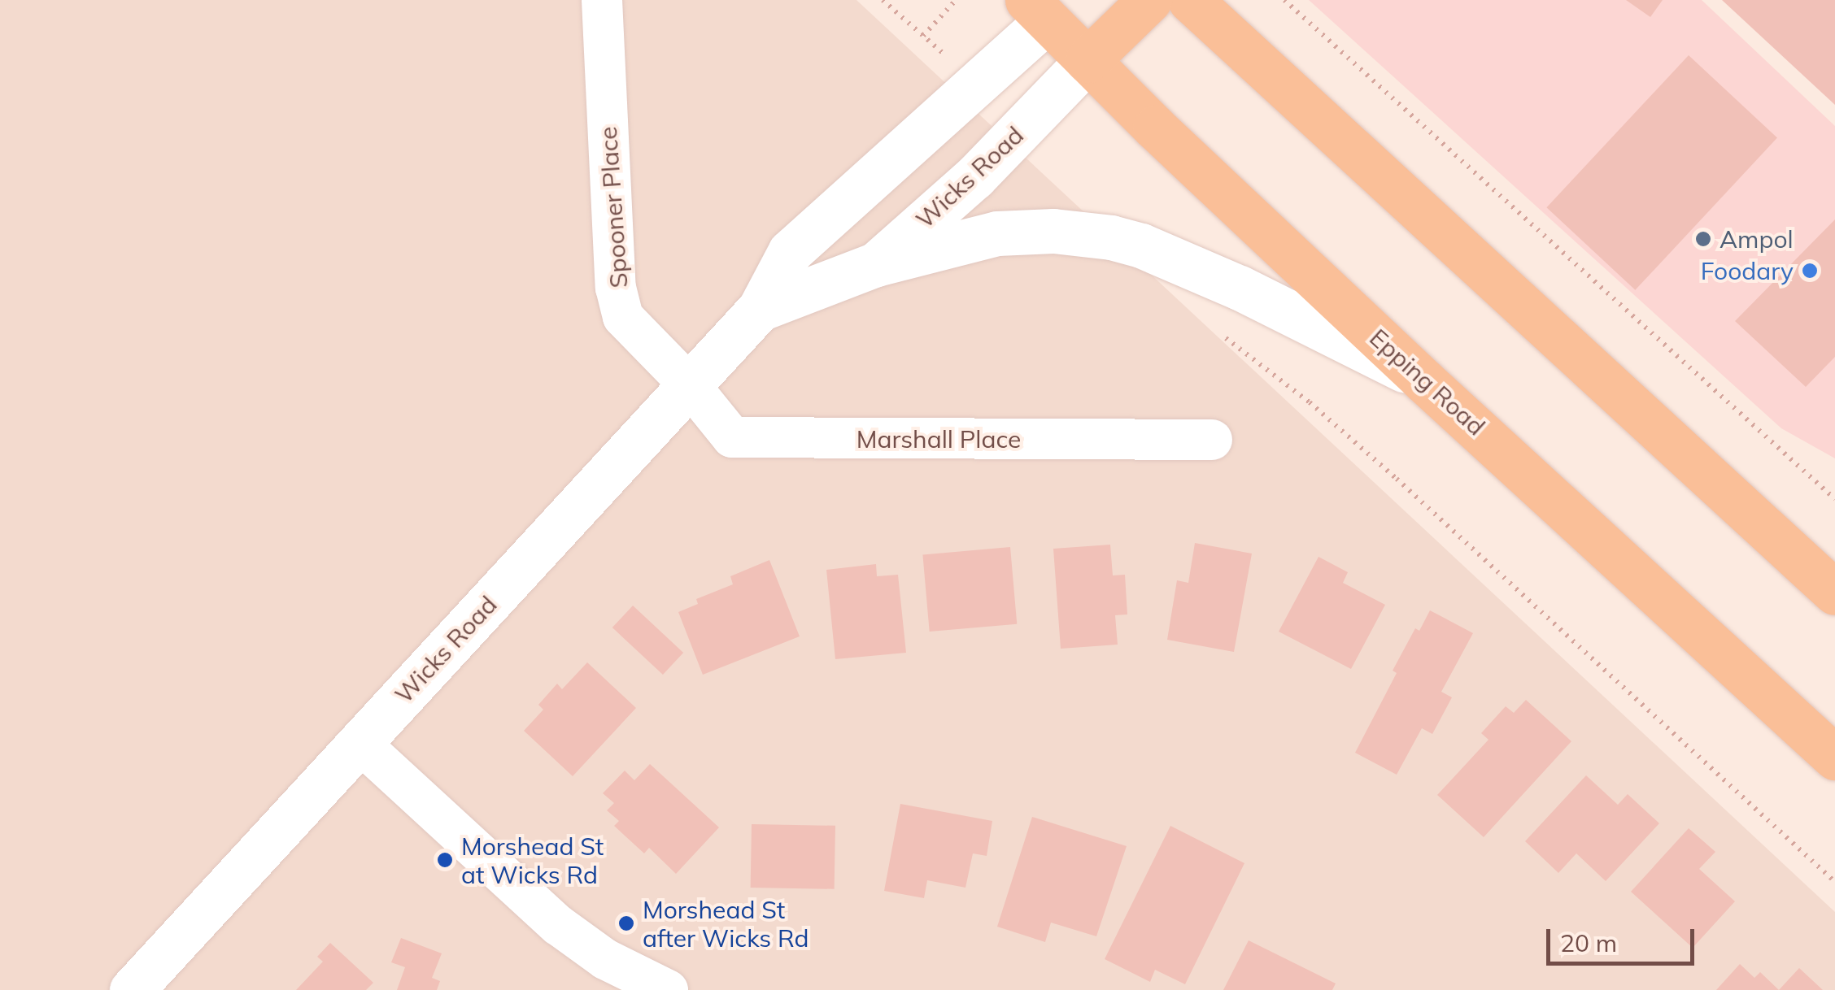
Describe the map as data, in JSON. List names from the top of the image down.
{
  "streets": {
    "main road": ["Wicks Road", "Epping Road"],
    "street": ["Spooner Place", "Marshall Place"]
  },
  "crossings": [
    ["Wicks Road", "Spooner Place"],
    ["Wicks Road", "Epping Road"],
    ["Wicks Road", "Marshall Place"],
    ["Spooner Place", "Marshall Place"]
  ],
  "places": [
    "Ampol",
    "Foodary",
    "Morshead St at Wicks Rd",
    "Morshead St after Wicks Rd"
  ],
  "scale_bar": "20 m"
}
